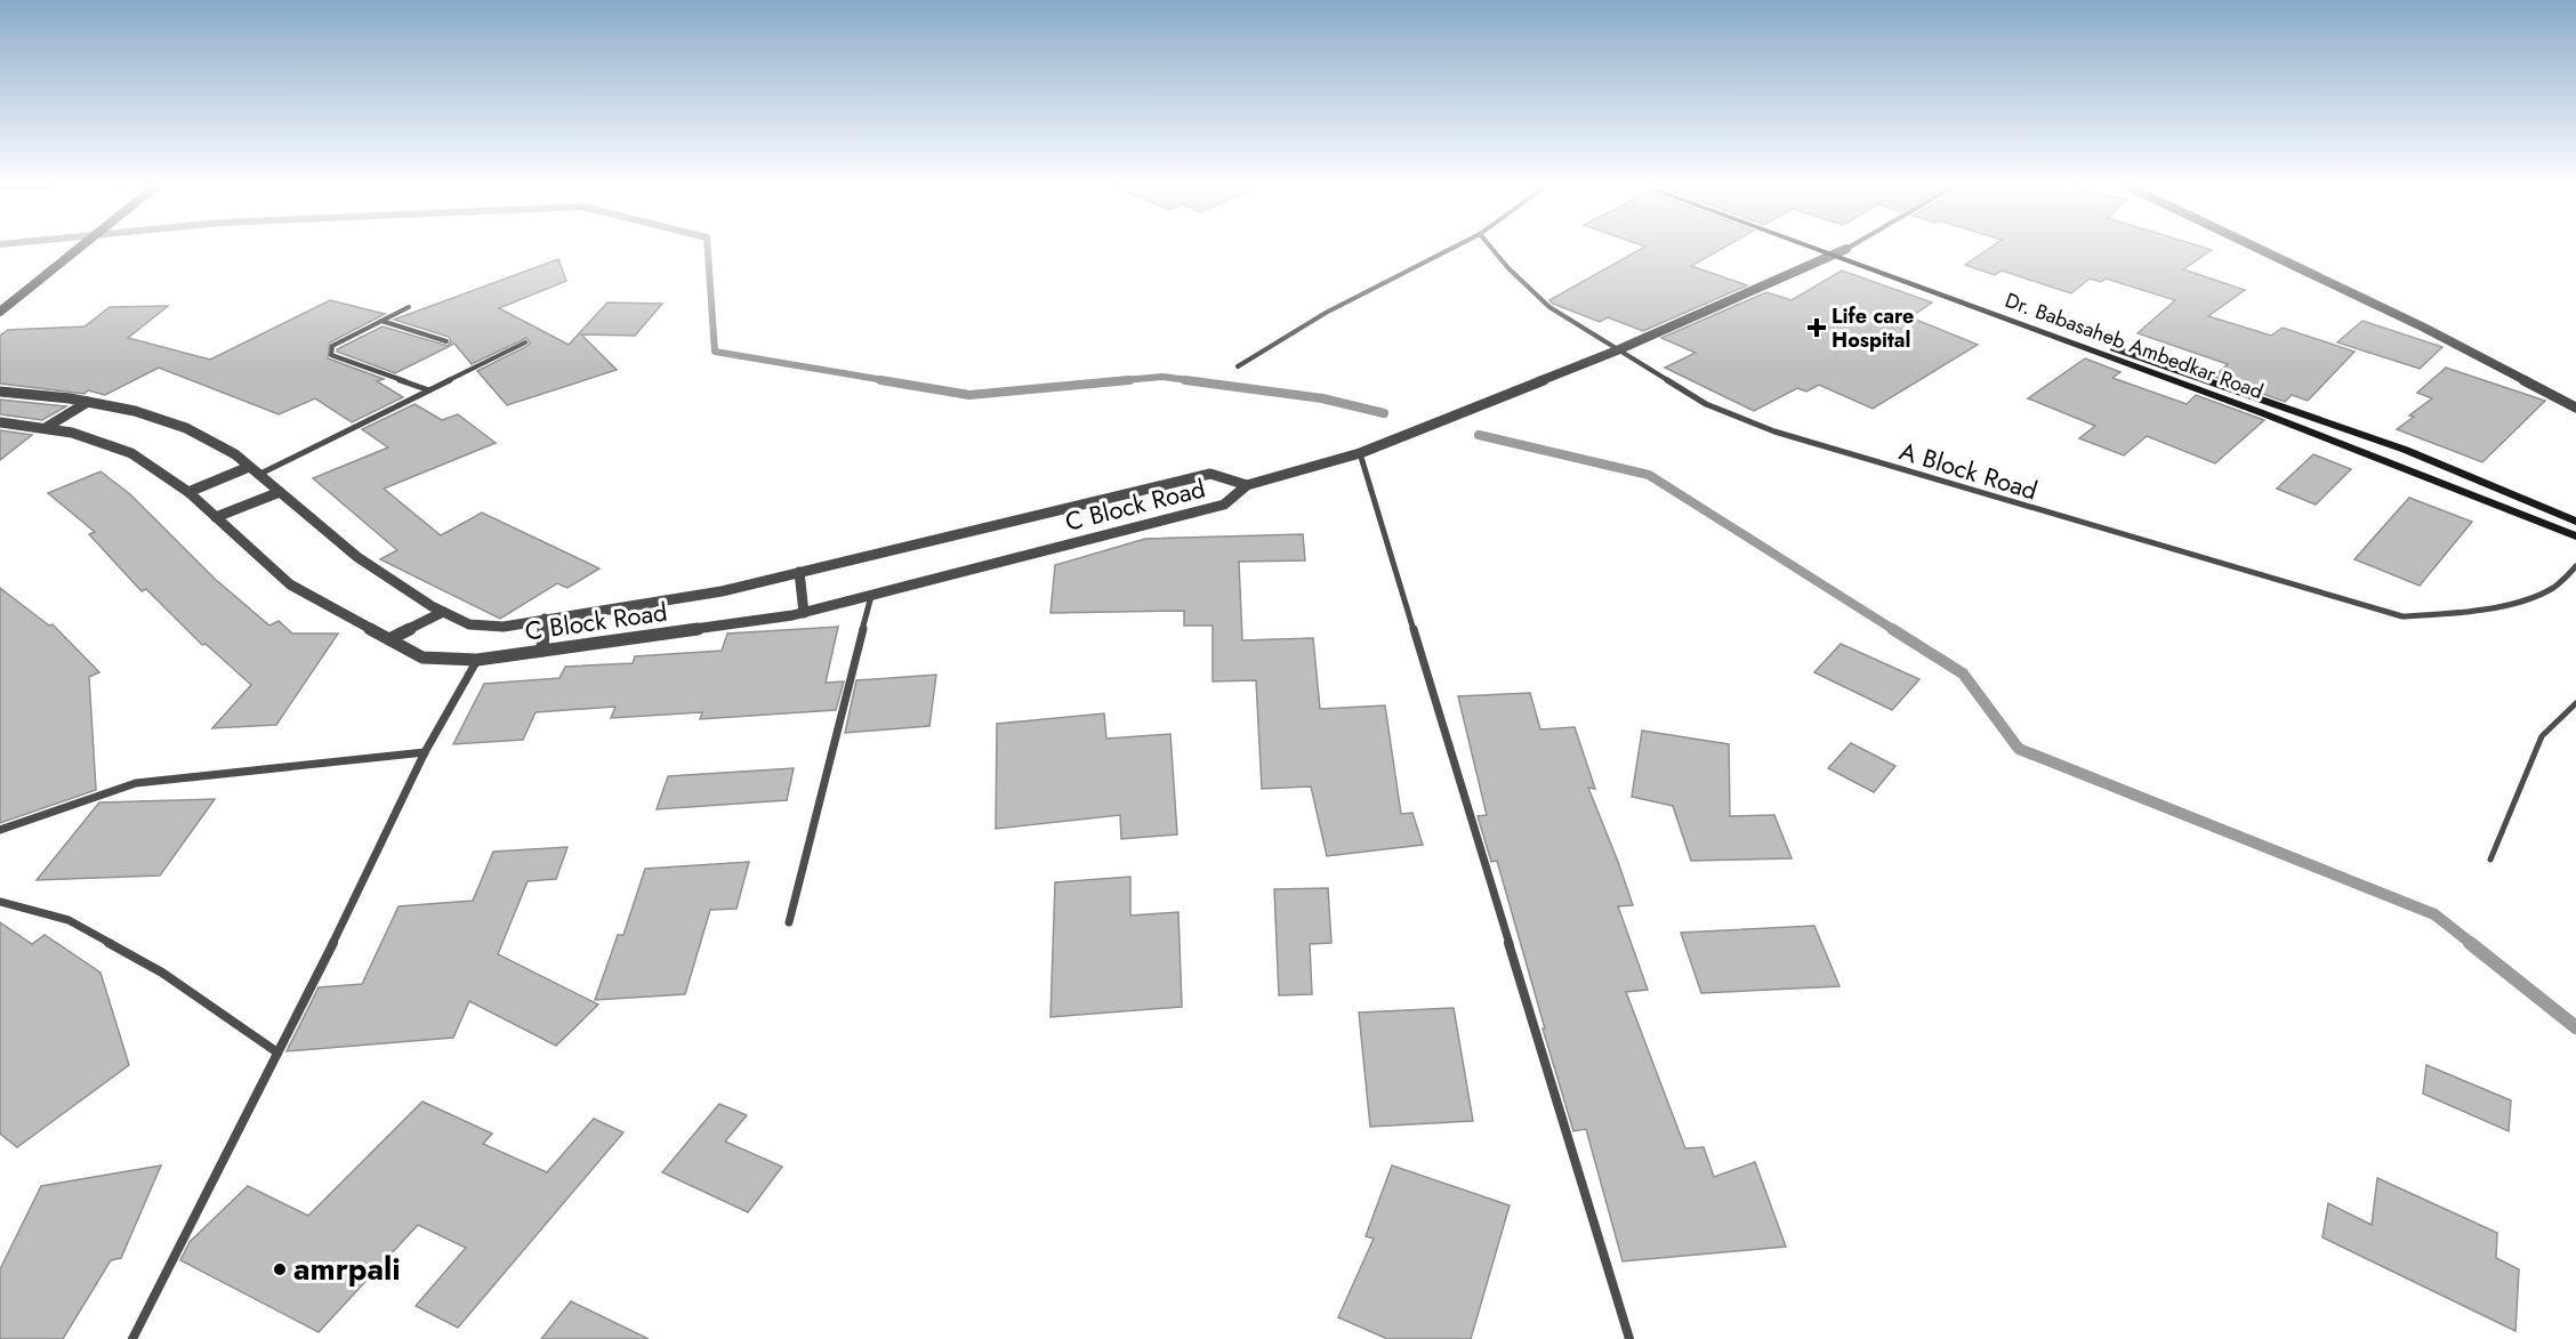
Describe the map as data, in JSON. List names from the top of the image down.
{
  "streets": {
    "main road": ["Dr. Babasaheb Ambedkar Road"],
    "street": ["A Block Road", "C Block Road"]
  },
  "crossings": [
    ["Dr. Babasaheb Ambedkar Road", "C Block Road"],
    ["A Block Road", "C Block Road"]
  ],
  "places": {
    "health": ["Life care Hospital"],
    "other": ["amrpali"]
  }
}
